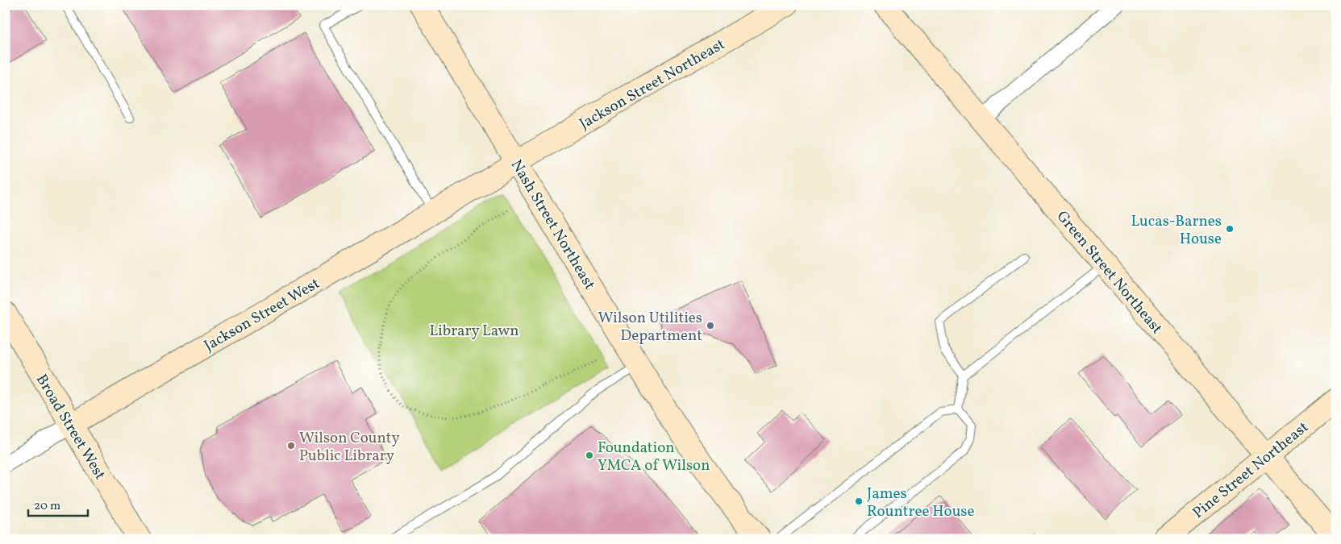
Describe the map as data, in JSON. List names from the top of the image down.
{
  "streets": {
    "street": [
      "Jackson Street Northeast",
      "Nash Street Northeast",
      "Green Street Northeast",
      "Jackson Street West",
      "Broad Street West",
      "Pine Street Northeast"
    ]
  },
  "crossings": [
    ["Jackson Street Northeast", "Nash Street Northeast"],
    ["Jackson Street Northeast", "Jackson Street West"],
    ["Nash Street Northeast", "Jackson Street West"],
    ["Green Street Northeast", "Pine Street Northeast"],
    ["Jackson Street West", "Broad Street West"]
  ],
  "parks": ["Library Lawn"],
  "places": [
    "Lucas-Barnes House",
    "Wilson Utilities Department",
    "Wilson County Public Library",
    "Foundation YMCA of Wilson",
    "James Rountree House"
  ],
  "scale_bar": "20 m"
}
